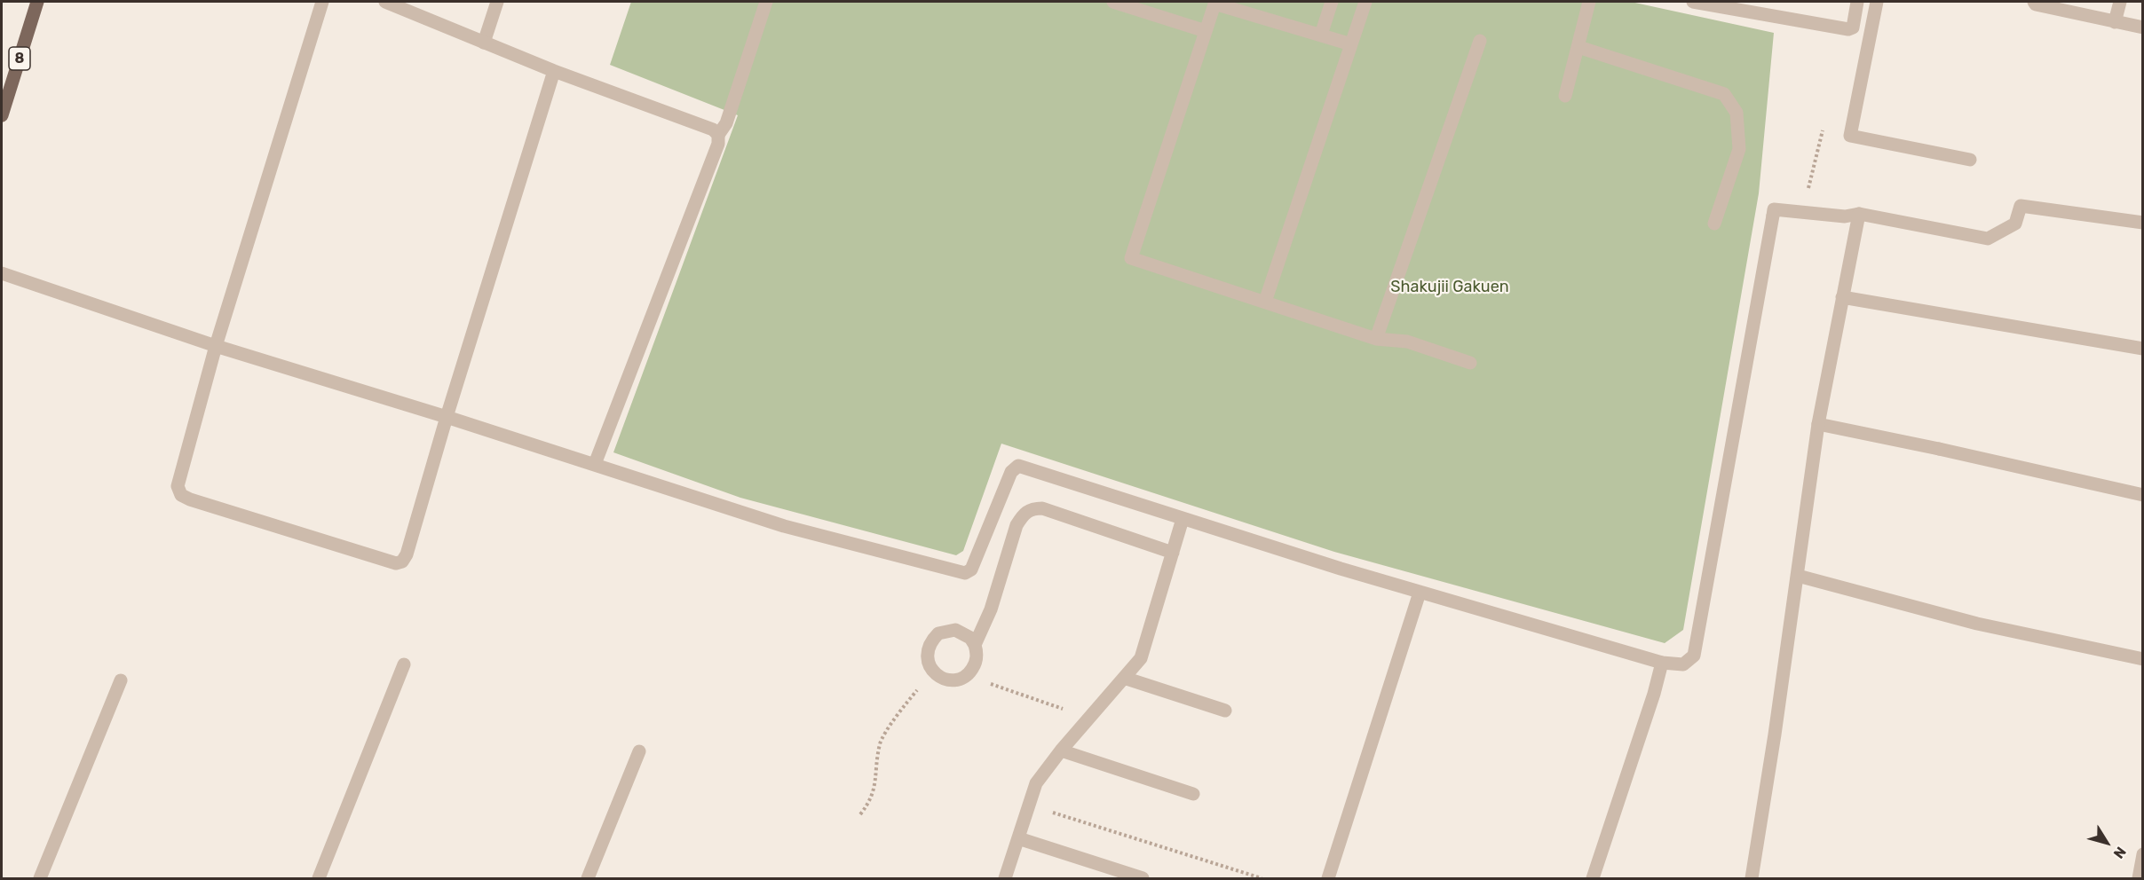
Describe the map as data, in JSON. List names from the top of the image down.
{
  "streets": {
    "main road": ["8"]
  },
  "parks": ["Shakujii Gakuen"],
  "north": "bottom right"
}
